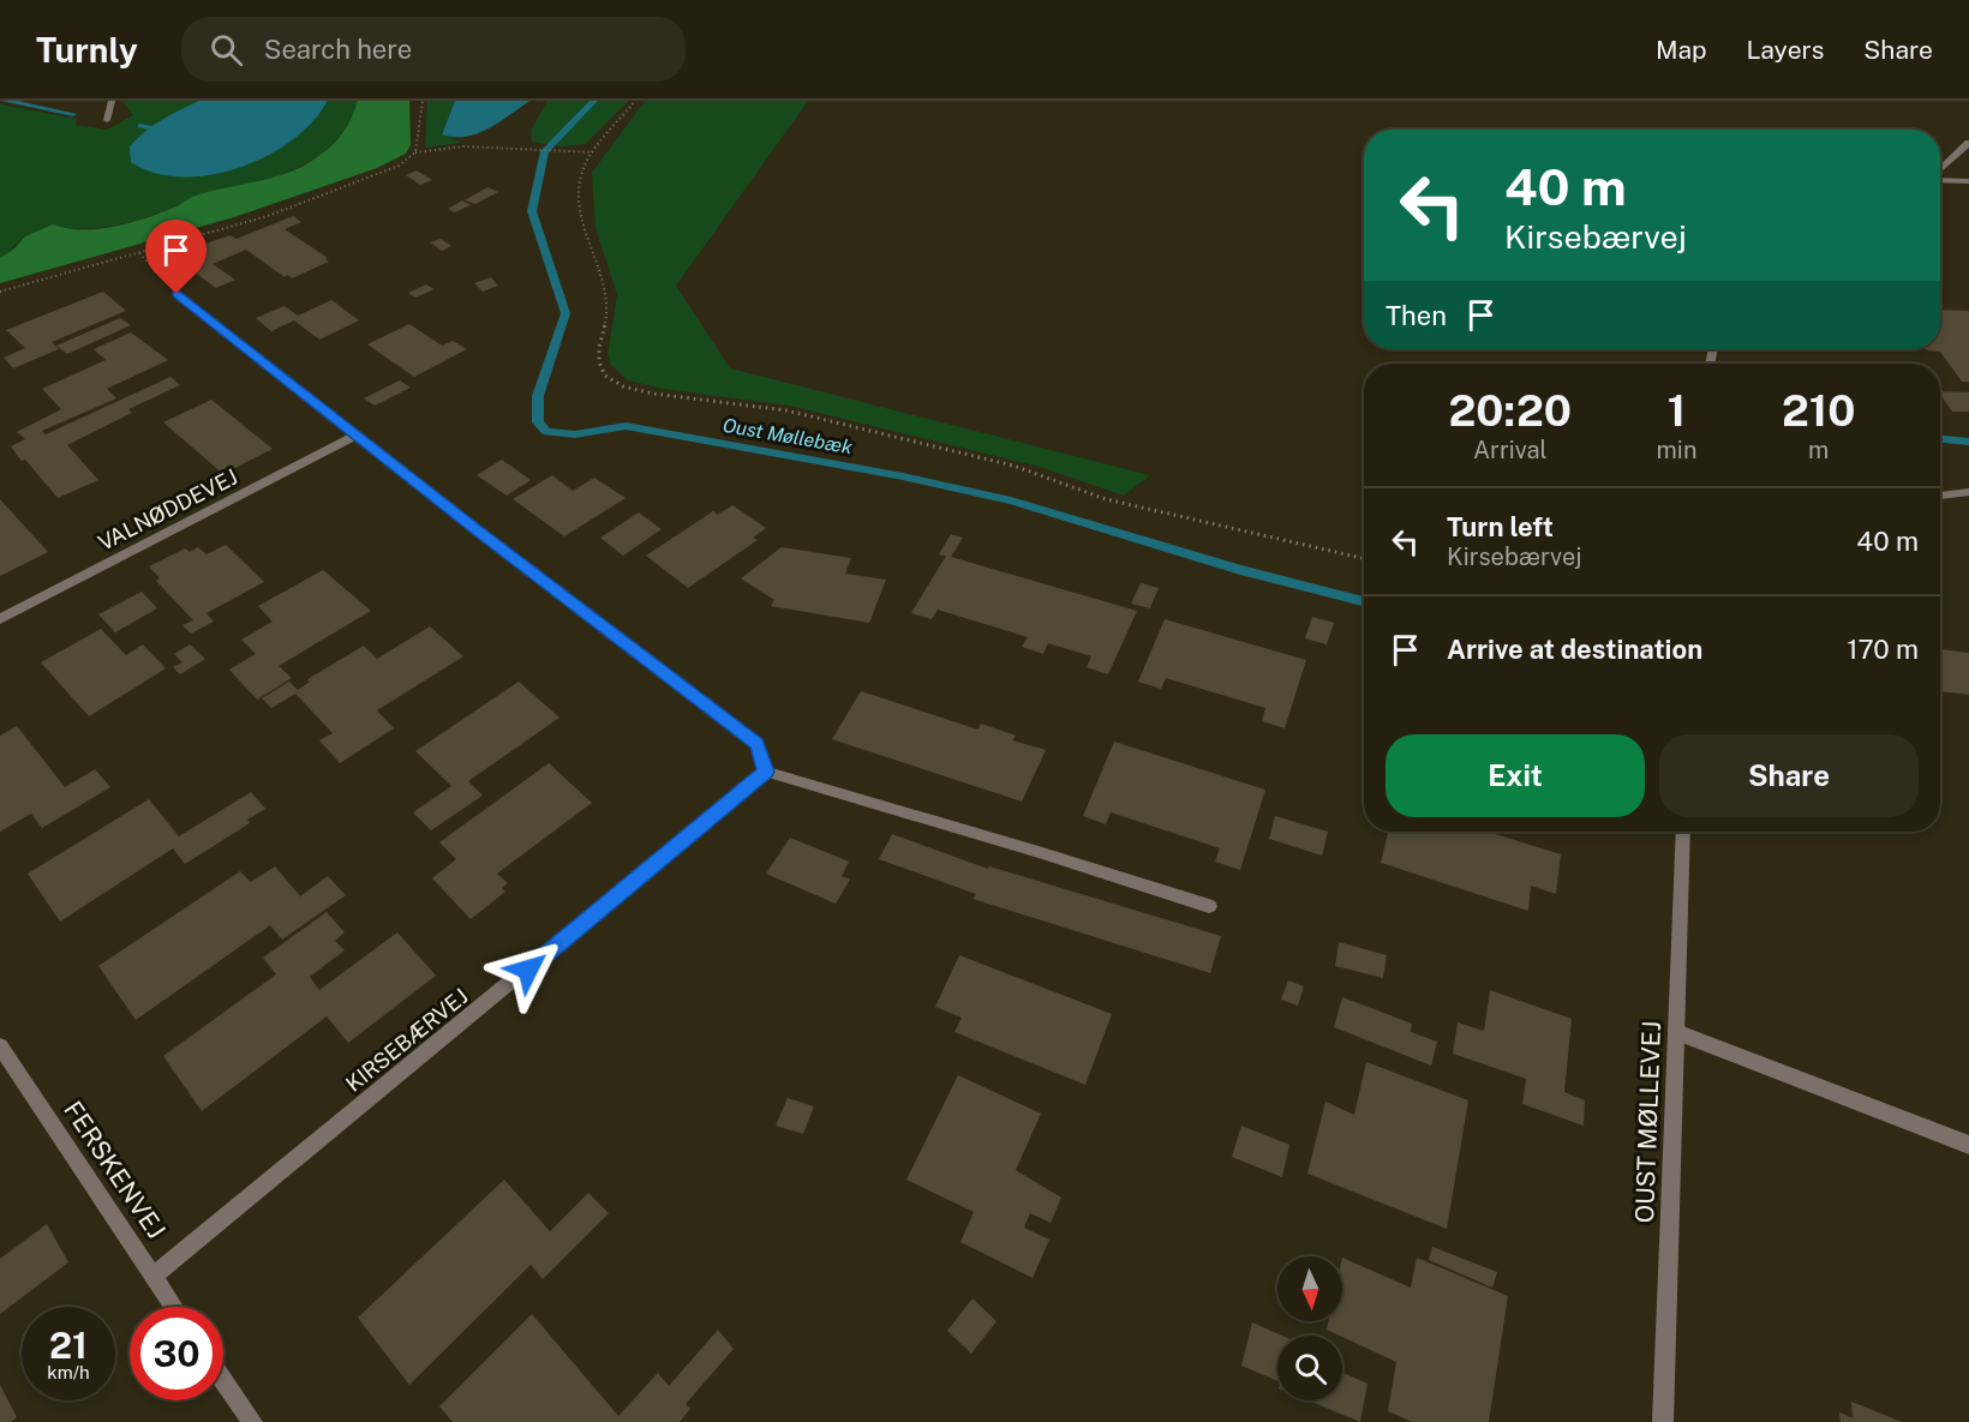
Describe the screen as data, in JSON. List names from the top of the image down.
{
  "streets": {
    "street": [
      "VALNØDDEVEJ",
      "KIRSEBÆRVEJ",
      "OUST MØLLEVEJ",
      "FERSKENVEJ"
    ]
  },
  "crossings": [
    ["KIRSEBÆRVEJ", "FERSKENVEJ"]
  ],
  "water": ["Oust Møllebæk"],
  "north": "bottom",
  "page": {
    "header": "Turnly",
    "search": "Search here",
    "nav": ["Map", "Layers", "Share"],
    "turn": ["40 m", "Kirsebærvej"],
    "then": "Then",
    "eta": [
      "20:20",
      "Arrival",
      "1",
      "min",
      "210",
      "m"
    ],
    "list": [
      {
        "name": "Turn left",
        "note": "Kirsebærvej",
        "value": "40 m"
      },
      {
        "name": "Arrive at destination",
        "value": "170 m"
      }
    ],
    "buttons": ["Exit", "Share"],
    "speed": "21 km/h",
    "limit": "30"
  }
}
